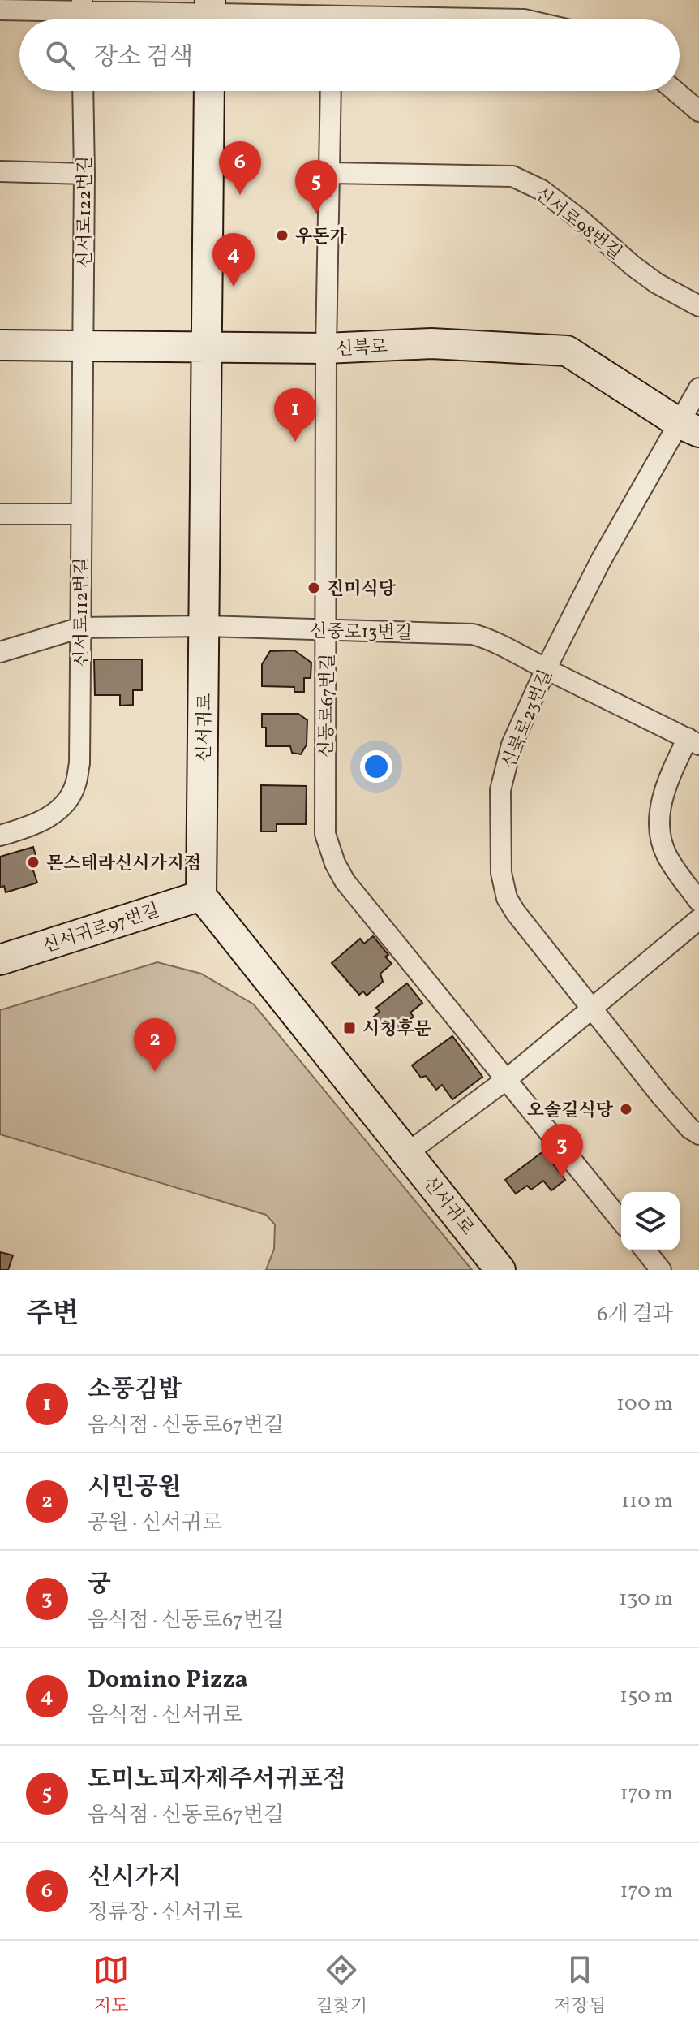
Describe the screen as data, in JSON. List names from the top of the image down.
{
  "streets": {
    "street": [
      "신서로122번길",
      "신서로98번길",
      "신북로",
      "신서로112번길",
      "신중로13번길",
      "신동로67번길",
      "신북로23번길",
      "신서귀로",
      "신서귀로97번길"
    ]
  },
  "crossings": [
    ["신서로122번길", "신북로"],
    ["신서로122번길", "신서로112번길"],
    ["신서로98번길", "신동로67번길"],
    ["신북로", "신서로112번길"],
    ["신북로", "신동로67번길"],
    ["신북로", "신북로23번길"],
    ["신북로", "신서귀로"],
    ["신서로112번길", "신중로13번길"],
    ["신중로13번길", "신동로67번길"],
    ["신중로13번길", "신북로23번길"],
    ["신중로13번길", "신서귀로"],
    ["신서귀로", "신서귀로97번길"]
  ],
  "places": {
    "other": [
      "우돈가",
      "진미식당",
      "몬스테라신시가지점",
      "오솔길식당"
    ],
    "transit": ["시청후문"]
  },
  "page": {
    "search": "장소 검색",
    "pins": [
      "6",
      "5",
      "4",
      "1",
      "2",
      "3"
    ],
    "heading": ["주변", "6개 결과"],
    "list": [
      {
        "mark": "1",
        "name": "소풍김밥",
        "note": "음식점 · 신동로67번길",
        "value": "100 m"
      },
      {
        "mark": "2",
        "name": "시민공원",
        "note": "공원 · 신서귀로",
        "value": "110 m"
      },
      {
        "mark": "3",
        "name": "궁",
        "note": "음식점 · 신동로67번길",
        "value": "130 m"
      },
      {
        "mark": "4",
        "name": "Domino Pizza",
        "note": "음식점 · 신서귀로",
        "value": "150 m"
      },
      {
        "mark": "5",
        "name": "도미노피자제주서귀포점",
        "note": "음식점 · 신동로67번길",
        "value": "170 m"
      },
      {
        "mark": "6",
        "name": "신시가지",
        "note": "정류장 · 신서귀로",
        "value": "170 m"
      }
    ],
    "nav": ["지도", "길찾기", "저장됨"]
  }
}
